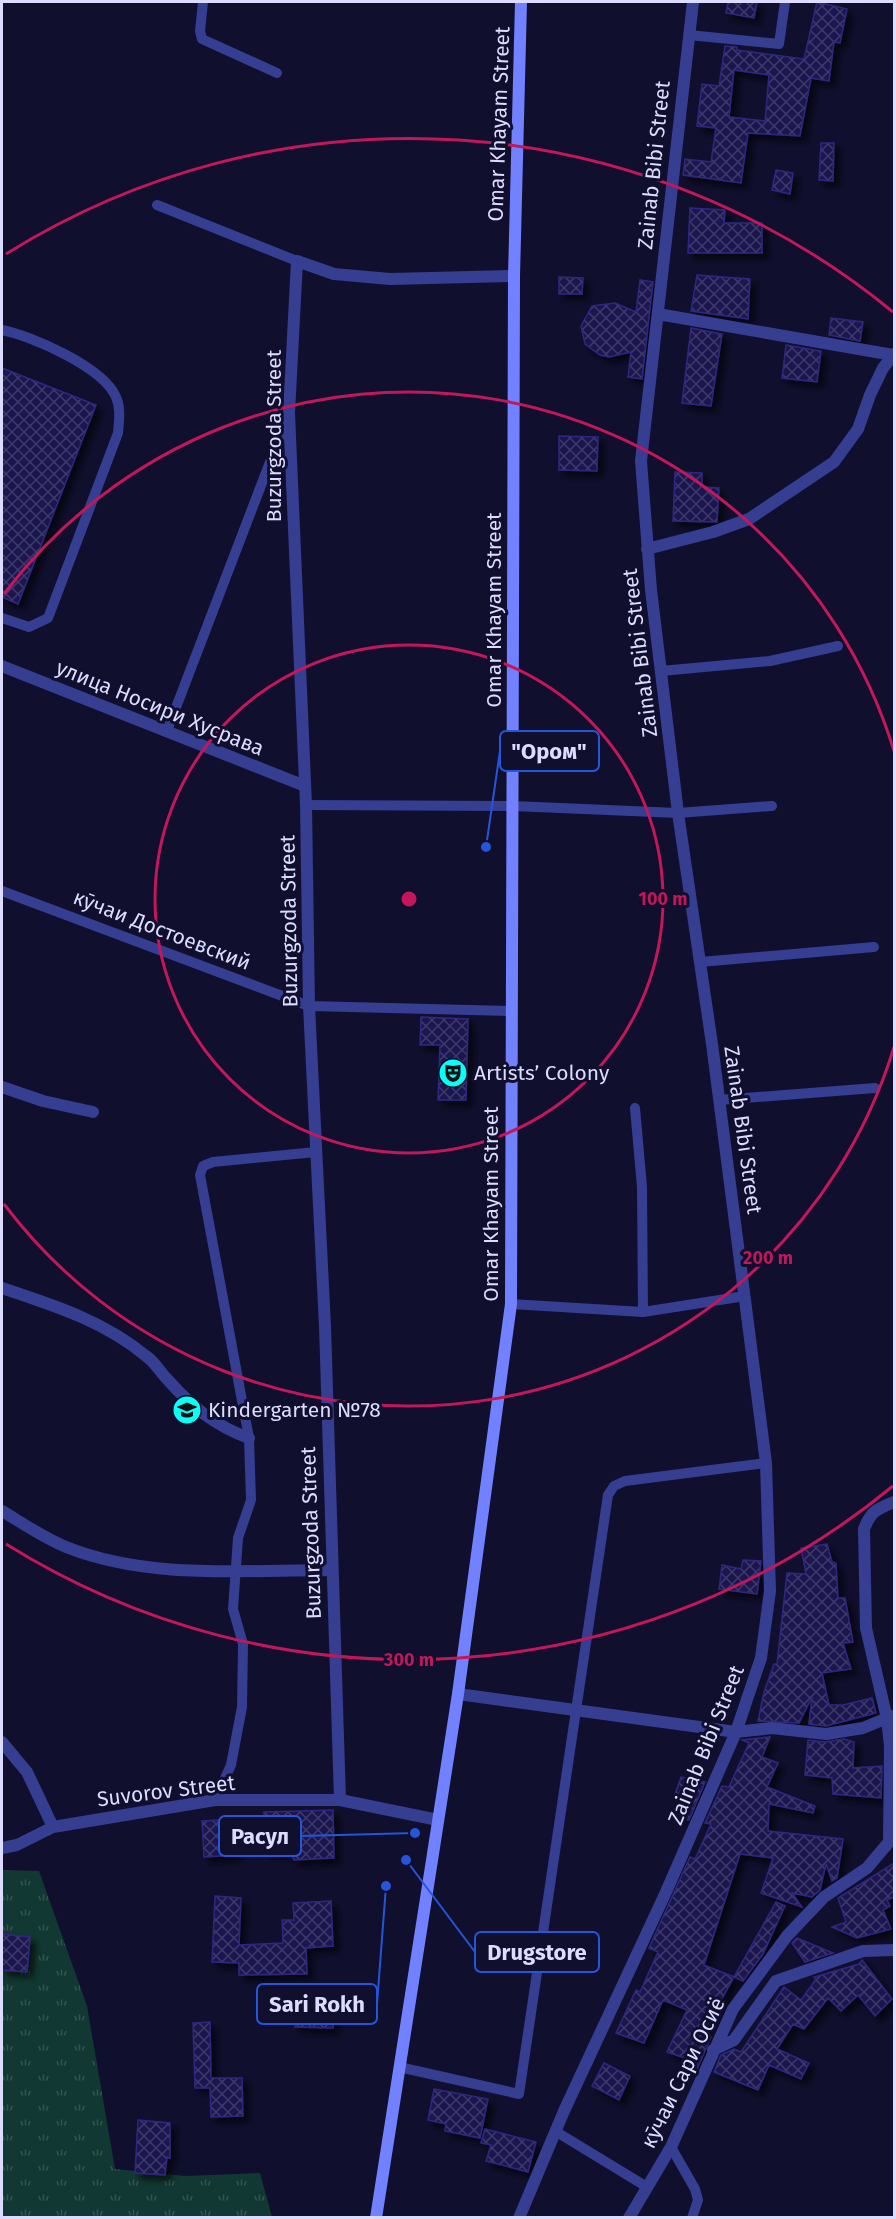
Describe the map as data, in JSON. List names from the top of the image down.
{
  "streets": {
    "main road": ["Omar Khayam Street"],
    "street": [
      "Zainab Bibi Street",
      "Buzurgzoda Street",
      "улица Носири Хусрава",
      "Suvorov Street",
      "кӯчаи Сари Осиё"
    ],
    "lane": ["кӯчаи Достоевский"]
  },
  "crossings": [
    ["Omar Khayam Street", "кӯчаи Достоевский"],
    ["Omar Khayam Street", "Suvorov Street"],
    ["Buzurgzoda Street", "улица Носири Хусрава"],
    ["Buzurgzoda Street", "кӯчаи Достоевский"],
    ["Buzurgzoda Street", "Suvorov Street"]
  ],
  "places": {
    "other": [
      "\"Oром\"",
      "Расул",
      "Drugstore",
      "Sari Rokh"
    ],
    "theatre": ["Artists’ Colony"],
    "school or university": ["Kindergarten №78"]
  },
  "rings": ["100 m", "200 m", "300 m"]
}
